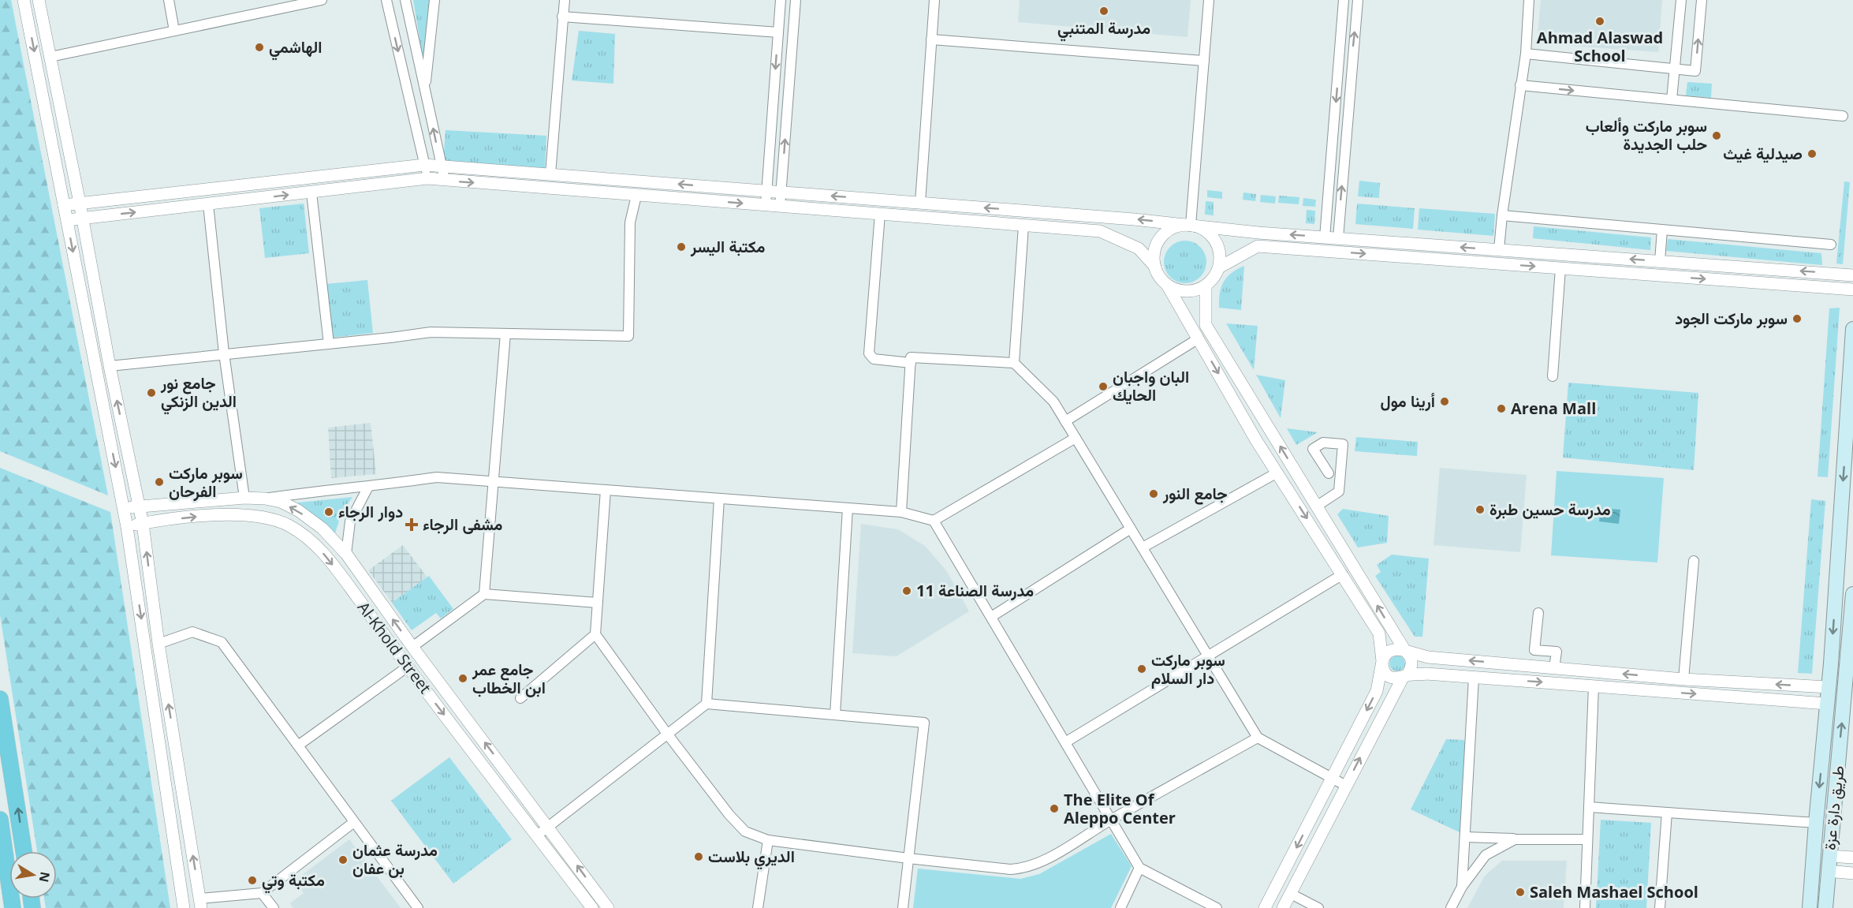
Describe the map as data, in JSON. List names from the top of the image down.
{
  "streets": {
    "main road": ["طريق دارة عزة"],
    "street": ["Al-Khold Street"]
  },
  "places": {
    "other": [
      "مدرسة المتنبي",
      "Ahmad Alaswad School",
      "الهاشمي",
      "سوبر ماركت وألعاب حلب الجديدة",
      "صيدلية غيث",
      "مكتبة اليسر",
      "سوبر ماركت الجود",
      "البان واجبان الحايك",
      "جامع نور الدين الزنكي",
      "أرينا مول",
      "Arena Mall",
      "سوبر ماركت الفرحان",
      "جامع النور",
      "مدرسة حسين طبرة",
      "دوار الرجاء",
      "مدرسة الصناعة 11",
      "سوبر ماركت دار السلام",
      "جامع عمر ابن الخطاب",
      "The Elite Of Aleppo Center",
      "الديري بلاست",
      "مدرسة عثمان بن عفان",
      "مكتبة وتي",
      "Saleh Mashael School"
    ],
    "health": ["مشفى الرجاء"]
  },
  "north": "right"
}
